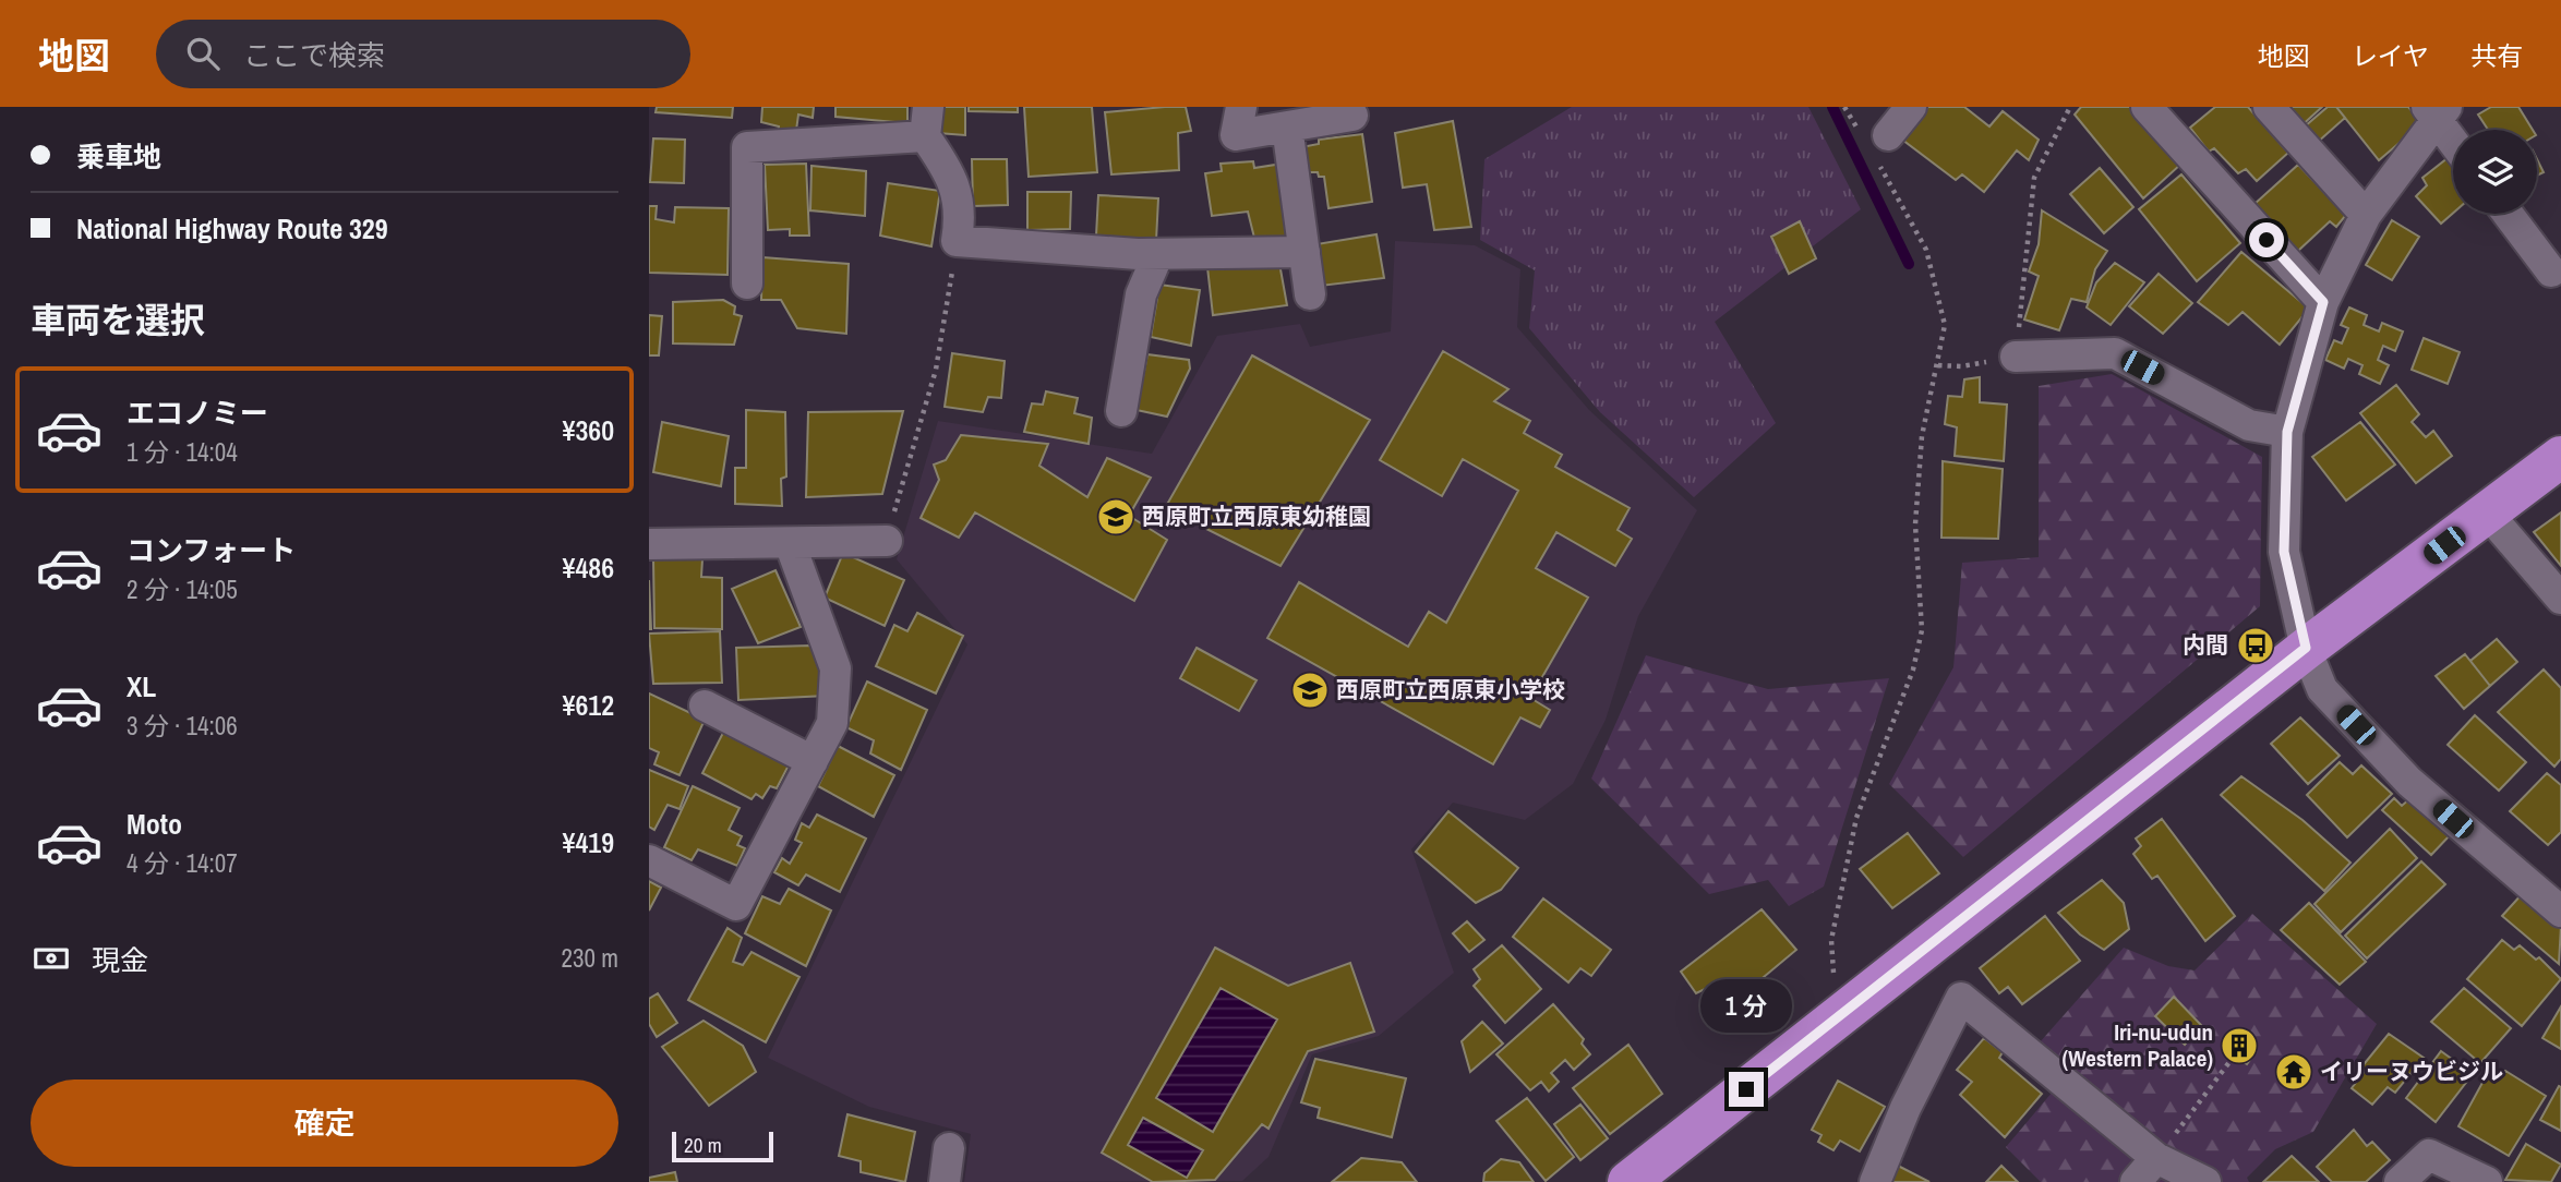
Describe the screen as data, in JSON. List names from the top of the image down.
{
  "places": {
    "school or university": ["西原町立西原東幼稚園", "西原町立西原東小学校"],
    "bus stop": ["内間"],
    "building": ["Iri-nu-udun (Western Palace)"],
    "temple": ["イリーヌウビジル"]
  },
  "scale_bar": "20 m",
  "page": {
    "header": "地図",
    "search": "ここで検索",
    "nav": ["地図", "レイヤ", "共有"],
    "banner": ["乗車地", "National Highway Route 329"],
    "heading": "車両を選択",
    "list": [
      {
        "name": "エコノミー",
        "note": "1 分 · 14:04",
        "value": "¥360"
      },
      {
        "name": "コンフォート",
        "note": "2 分 · 14:05",
        "value": "¥486"
      },
      {
        "name": "XL",
        "note": "3 分 · 14:06",
        "value": "¥612"
      },
      {
        "name": "Moto",
        "note": "4 分 · 14:07",
        "value": "¥419"
      }
    ],
    "pay": ["現金", "230 m"],
    "bubble": "1 分",
    "buttons": "確定",
    "scale": "20 m"
  }
}
